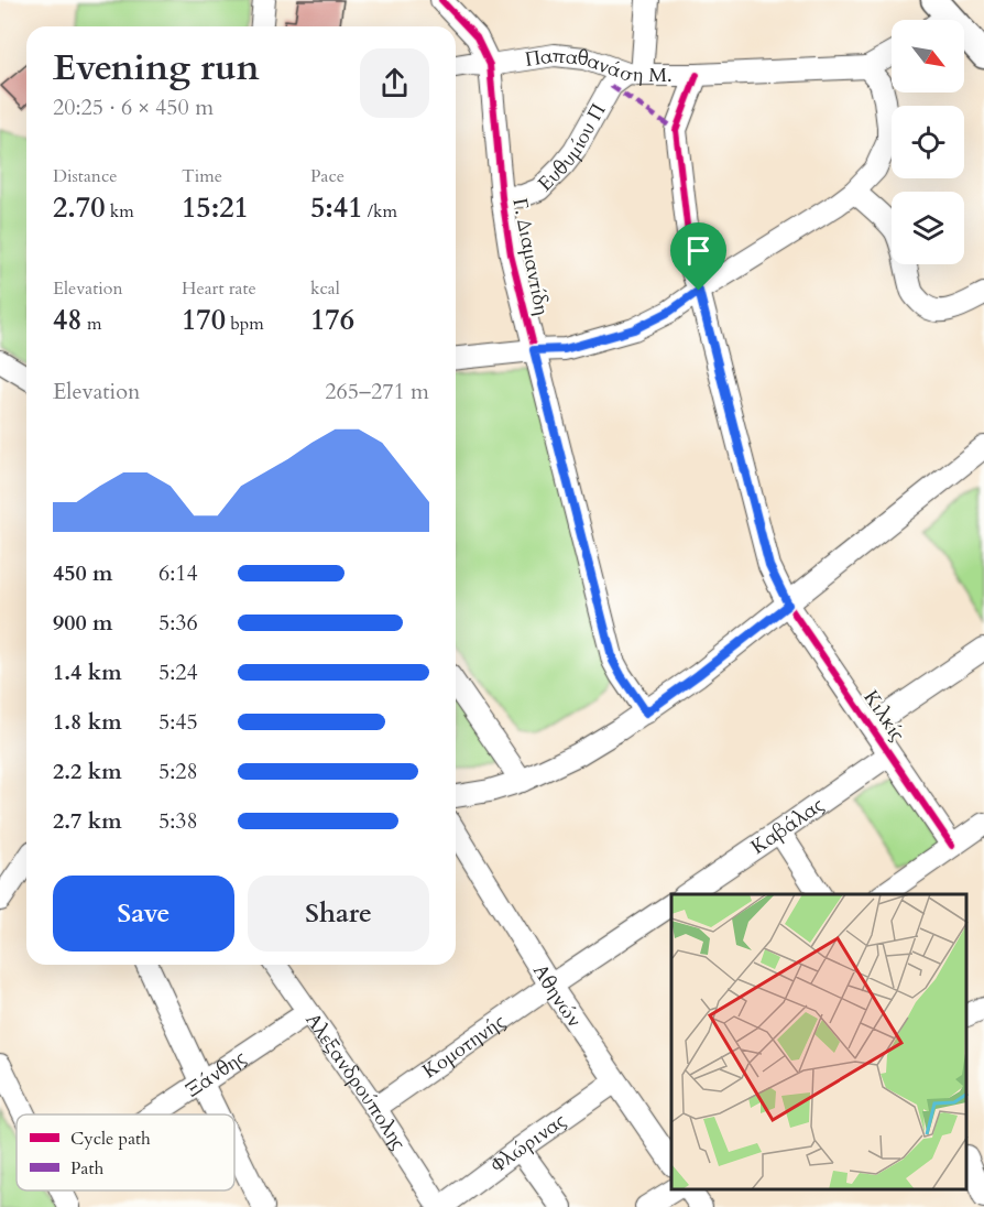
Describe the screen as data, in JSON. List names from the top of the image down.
{
  "streets": {
    "street": [
      "Παπαθανάση Μ.",
      "Ευθυμίου Π",
      "Γ. Διαμαντίδη",
      "Κιλκίς",
      "Καβάλας",
      "Αθηνών",
      "Κομοτηνής",
      "Ξάνθης",
      "Αλεξανδρούπολης",
      "Φλώρινας"
    ]
  },
  "crossings": [
    ["Παπαθανάση Μ.", "Ευθυμίου Π"],
    ["Παπαθανάση Μ.", "Γ. Διαμαντίδη"],
    ["Παπαθανάση Μ.", "Κιλκίς"],
    ["Ευθυμίου Π", "Γ. Διαμαντίδη"],
    ["Κιλκίς", "Καβάλας"],
    ["Αθηνών", "Κομοτηνής"],
    ["Αθηνών", "Φλώρινας"],
    ["Κομοτηνής", "Αλεξανδρούπολης"],
    ["Ξάνθης", "Αλεξανδρούπολης"],
    ["Αλεξανδρούπολης", "Φλώρινας"]
  ],
  "legend": ["Cycle path", "Path"],
  "north": "bottom right",
  "page": {
    "heading": ["Evening run", "20:25 · 6 × 450 m"],
    "stats": [
      ["Distance", "2.70 km"],
      ["Time", "15:21"],
      ["Pace", "5:41 /km"],
      ["Elevation", "48 m"],
      ["Heart rate", "170 bpm"],
      ["kcal", "176"]
    ],
    "chart": ["Elevation", "265–271 m"],
    "list": [
      {
        "name": "450 m",
        "note": "6:14"
      },
      {
        "name": "900 m",
        "note": "5:36"
      },
      {
        "name": "1.4 km",
        "note": "5:24"
      },
      {
        "name": "1.8 km",
        "note": "5:45"
      },
      {
        "name": "2.2 km",
        "note": "5:28"
      },
      {
        "name": "2.7 km",
        "note": "5:38"
      }
    ],
    "buttons": ["Save", "Share"]
  }
}
